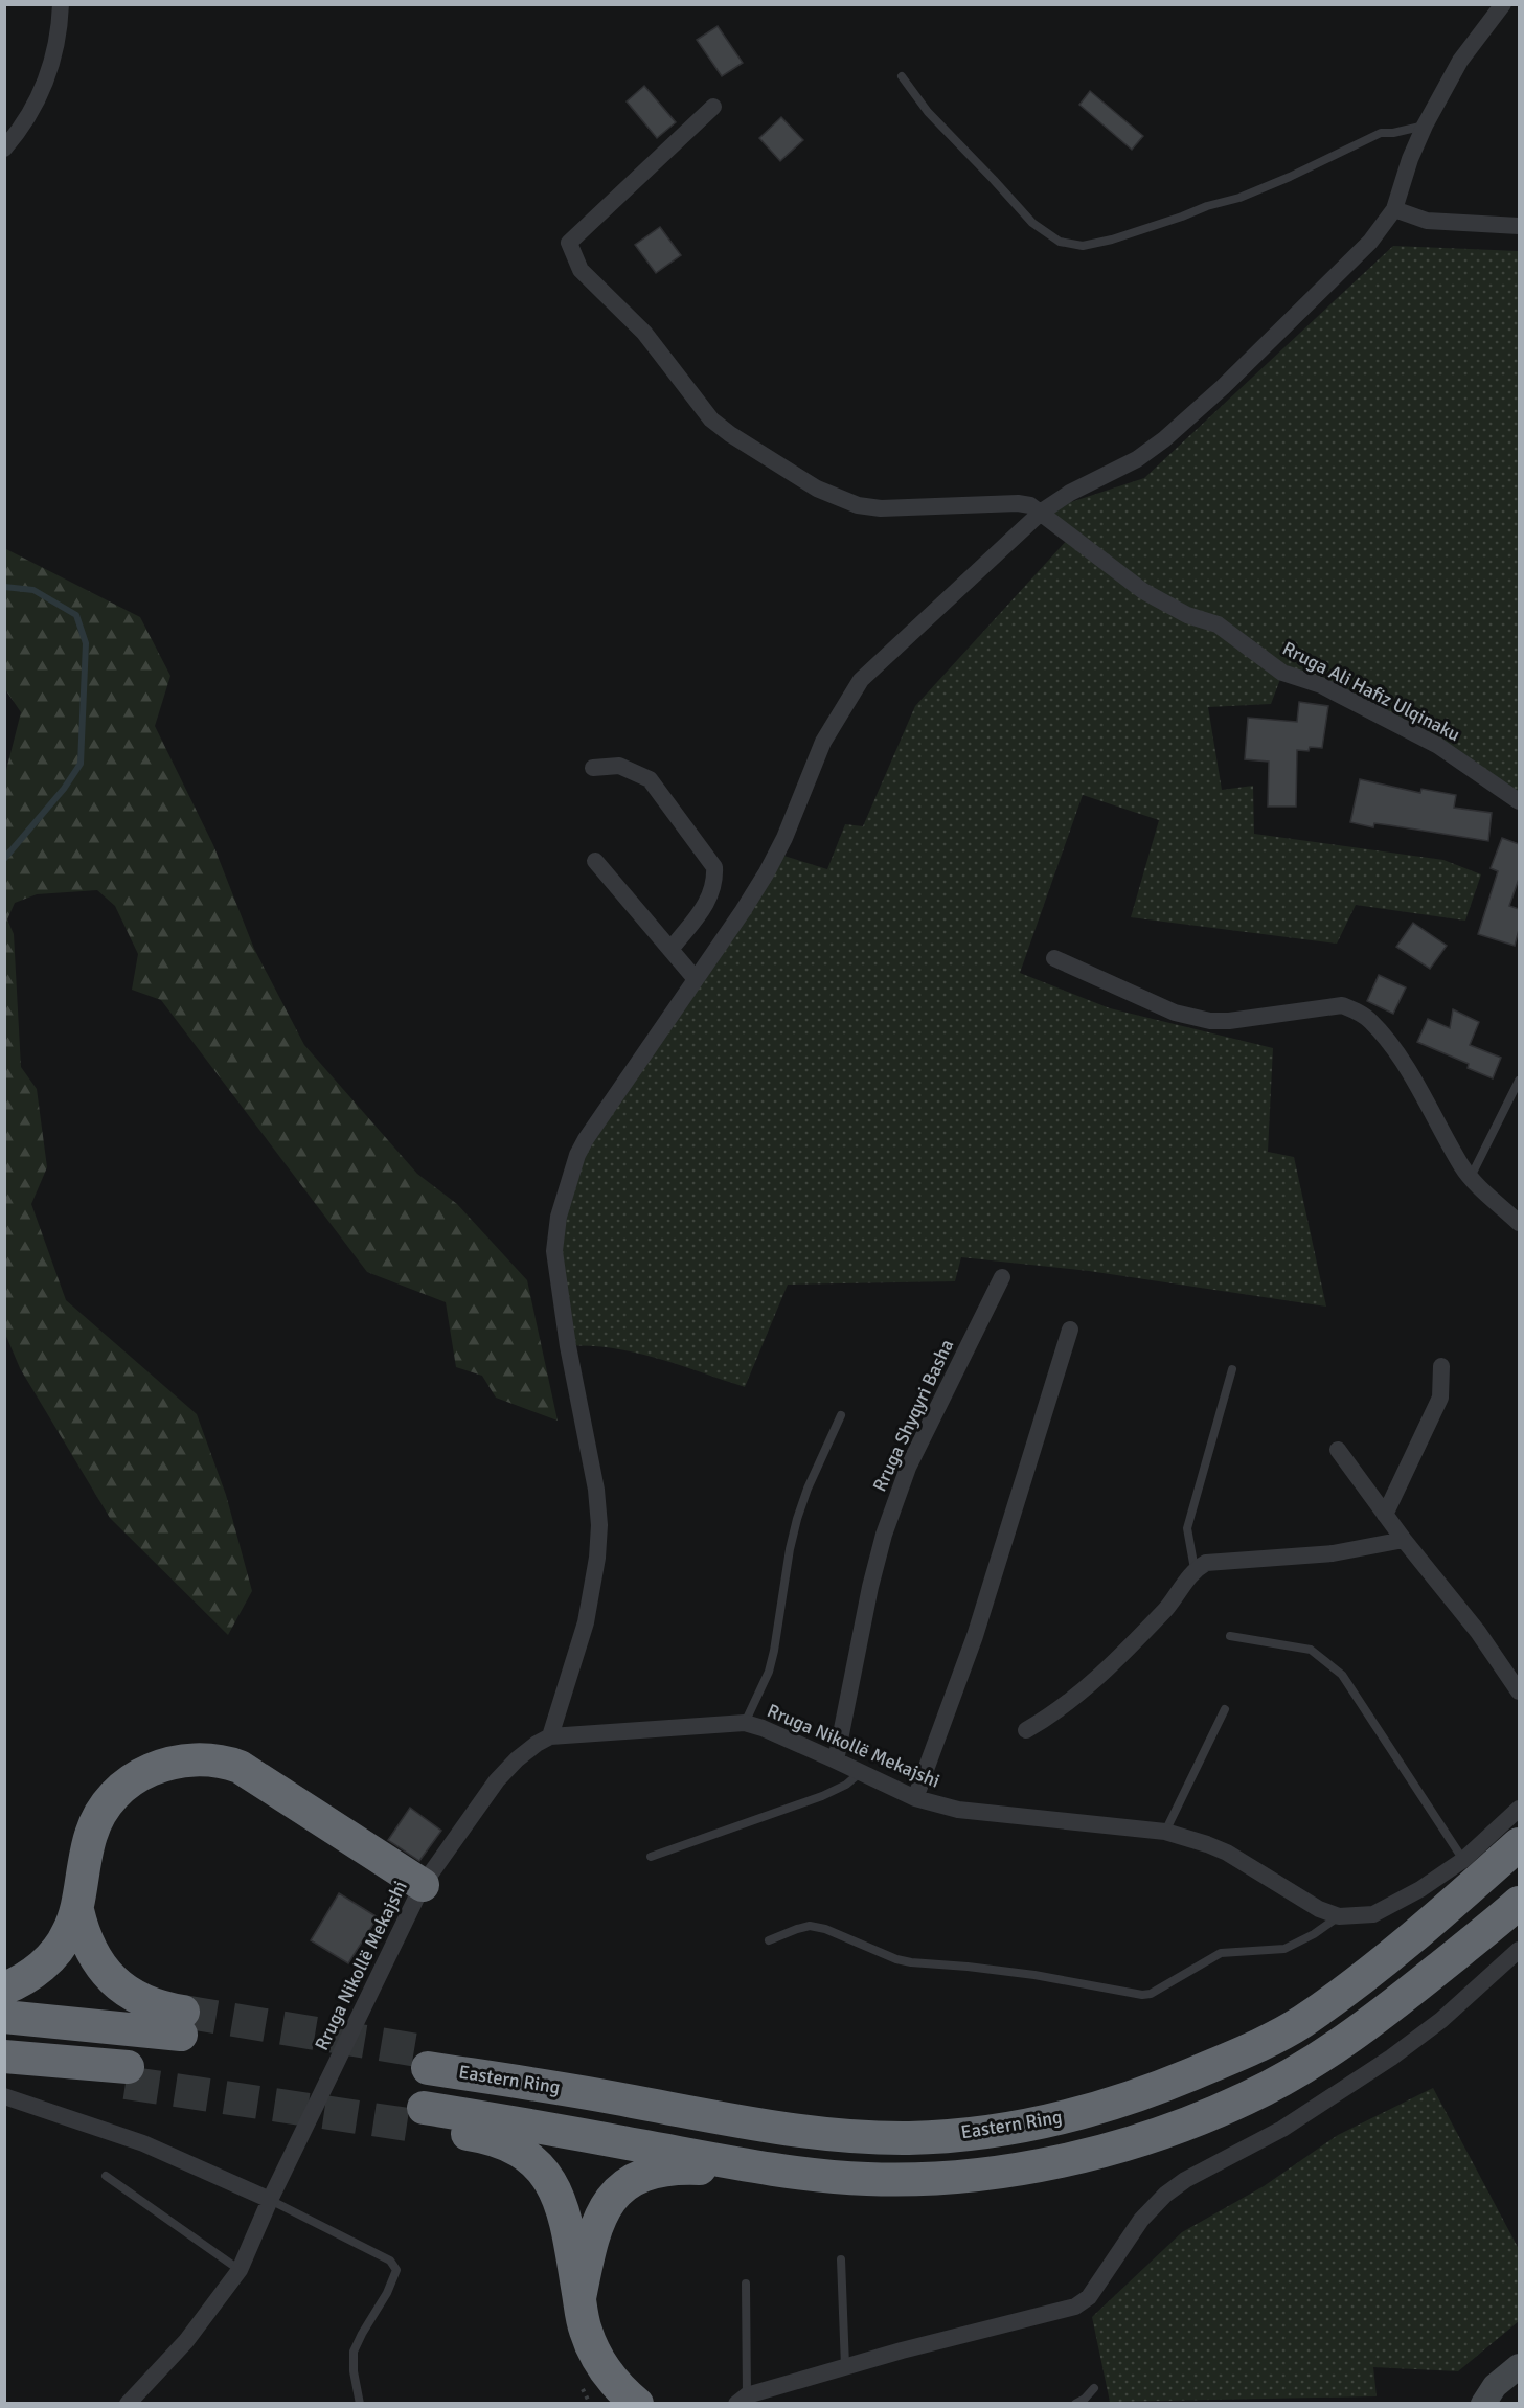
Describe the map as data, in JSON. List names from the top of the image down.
{
  "streets": {
    "highway": ["Eastern Ring"],
    "street": ["Rruga Ali Hafiz Ulqinaku", "Rruga Shyqyri Basha", "Rruga Nikollë Mekajshi"]
  },
  "crossings": [
    ["Rruga Shyqyri Basha", "Rruga Nikollë Mekajshi"]
  ]
}
